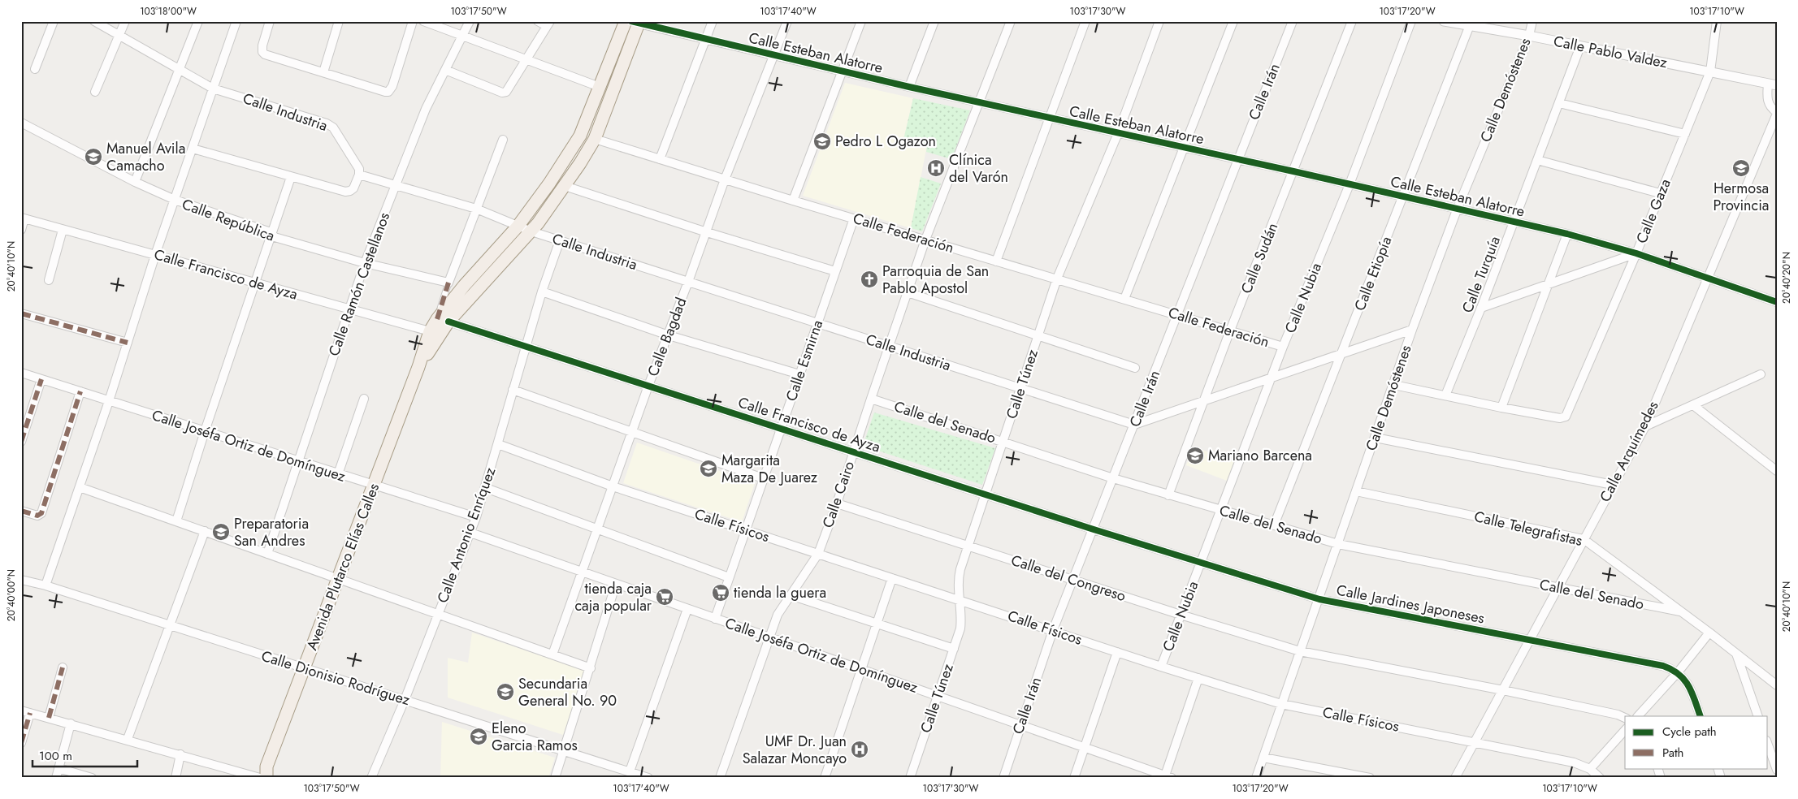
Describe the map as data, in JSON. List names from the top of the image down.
{
  "streets": {
    "main road": ["Avenida Plutarco Elías Calles"],
    "street": [
      "Calle Pablo Valdez",
      "Calle Esteban Alatorre",
      "Calle Demóstenes",
      "Calle Irán",
      "Calle Industria",
      "Calle Gaza",
      "Calle República",
      "Calle Federación",
      "Calle Sudán",
      "Calle Etiopía",
      "Calle Francisco de Ayza",
      "Calle Turquía",
      "Calle Ramón Castellanos",
      "Calle Nubia",
      "Calle Bagdad",
      "Calle Esmirna",
      "Calle Túnez",
      "Calle del Senado",
      "Calle Joséfa Ortiz de Domínguez",
      "Calle Arquímedes",
      "Calle Cairo",
      "Calle Físicos",
      "Calle Telegrafistas",
      "Calle Antonio Enríquez",
      "Calle del Congreso",
      "Calle Jardines Japoneses",
      "Calle Dionisio Rodríguez"
    ]
  },
  "crossings": [
    ["Calle Pablo Valdez", "Calle Demóstenes"],
    ["Calle Pablo Valdez", "Calle Gaza"],
    ["Calle Pablo Valdez", "Calle Etiopía"],
    ["Calle Pablo Valdez", "Calle Turquía"],
    ["Calle Esteban Alatorre", "Calle Demóstenes"],
    ["Calle Esteban Alatorre", "Calle Irán"],
    ["Calle Esteban Alatorre", "Calle Gaza"],
    ["Calle Esteban Alatorre", "Calle Sudán"],
    ["Calle Esteban Alatorre", "Calle Etiopía"],
    ["Calle Esteban Alatorre", "Calle Turquía"],
    ["Calle Esteban Alatorre", "Calle Nubia"],
    ["Calle Esteban Alatorre", "Calle Bagdad"],
    ["Calle Esteban Alatorre", "Calle Túnez"],
    ["Calle Esteban Alatorre", "Calle Arquímedes"],
    ["Calle Esteban Alatorre", "Calle Cairo"],
    ["Calle Esteban Alatorre", "Avenida Plutarco Elías Calles"],
    ["Calle Demóstenes", "Calle del Senado"],
    ["Calle Demóstenes", "Calle Físicos"],
    ["Calle Demóstenes", "Calle Telegrafistas"],
    ["Calle Demóstenes", "Calle del Congreso"],
    ["Calle Demóstenes", "Calle Jardines Japoneses"],
    ["Calle Irán", "Calle Industria"],
    ["Calle Irán", "Calle Federación"],
    ["Calle Irán", "Calle Francisco de Ayza"],
    ["Calle Irán", "Calle del Senado"],
    ["Calle Irán", "Calle Joséfa Ortiz de Domínguez"],
    ["Calle Irán", "Calle Físicos"],
    ["Calle Irán", "Calle del Congreso"],
    ["Calle Irán", "Calle Jardines Japoneses"],
    ["Calle Industria", "Calle Ramón Castellanos"],
    ["Calle Industria", "Calle Bagdad"],
    ["Calle Industria", "Calle Esmirna"],
    ["Calle Industria", "Calle Túnez"],
    ["Calle Industria", "Calle Cairo"],
    ["Calle Industria", "Calle Antonio Enríquez"],
    ["Calle Industria", "Avenida Plutarco Elías Calles"],
    ["Calle República", "Calle Ramón Castellanos"],
    ["Calle Federación", "Calle Sudán"],
    ["Calle Federación", "Calle Nubia"],
    ["Calle Federación", "Calle Bagdad"],
    ["Calle Federación", "Calle Esmirna"],
    ["Calle Federación", "Calle Túnez"],
    ["Calle Federación", "Calle Cairo"],
    ["Calle Federación", "Avenida Plutarco Elías Calles"],
    ["Calle Sudán", "Calle del Senado"],
    ["Calle Etiopía", "Calle del Senado"],
    ["Calle Francisco de Ayza", "Calle Ramón Castellanos"],
    ["Calle Francisco de Ayza", "Calle Bagdad"],
    ["Calle Francisco de Ayza", "Calle Esmirna"],
    ["Calle Francisco de Ayza", "Calle Túnez"],
    ["Calle Francisco de Ayza", "Calle Cairo"],
    ["Calle Francisco de Ayza", "Calle Antonio Enríquez"],
    ["Calle Francisco de Ayza", "Avenida Plutarco Elías Calles"],
    ["Calle Francisco de Ayza", "Calle Jardines Japoneses"],
    ["Calle Ramón Castellanos", "Calle Joséfa Ortiz de Domínguez"],
    ["Calle Nubia", "Calle del Senado"],
    ["Calle Nubia", "Calle Físicos"],
    ["Calle Nubia", "Calle del Congreso"],
    ["Calle Nubia", "Calle Jardines Japoneses"],
    ["Calle Bagdad", "Calle Joséfa Ortiz de Domínguez"],
    ["Calle Bagdad", "Calle Físicos"],
    ["Calle Esmirna", "Calle Joséfa Ortiz de Domínguez"],
    ["Calle Esmirna", "Calle Físicos"],
    ["Calle Túnez", "Calle del Senado"],
    ["Calle Túnez", "Calle Joséfa Ortiz de Domínguez"],
    ["Calle Túnez", "Calle Físicos"],
    ["Calle Túnez", "Calle del Congreso"],
    ["Calle del Senado", "Calle Arquímedes"],
    ["Calle del Senado", "Calle Cairo"],
    ["Calle del Senado", "Calle Telegrafistas"],
    ["Calle Joséfa Ortiz de Domínguez", "Calle Cairo"],
    ["Calle Joséfa Ortiz de Domínguez", "Calle Antonio Enríquez"],
    ["Calle Joséfa Ortiz de Domínguez", "Avenida Plutarco Elías Calles"],
    ["Calle Arquímedes", "Calle Físicos"],
    ["Calle Arquímedes", "Calle Telegrafistas"],
    ["Calle Arquímedes", "Calle del Congreso"],
    ["Calle Arquímedes", "Calle Jardines Japoneses"],
    ["Calle Cairo", "Calle Físicos"],
    ["Calle Cairo", "Calle del Congreso"],
    ["Calle Físicos", "Calle Antonio Enríquez"],
    ["Calle Antonio Enríquez", "Calle Dionisio Rodríguez"],
    ["Avenida Plutarco Elías Calles", "Calle Dionisio Rodríguez"]
  ],
  "places": {
    "school or university": [
      "Pedro L Ogazon",
      "Manuel Avila Camacho",
      "Hermosa Provincia",
      "Mariano Barcena",
      "Margarita Maza De Juarez",
      "Preparatoria San Andres",
      "Secundaria General No. 90",
      "Eleno Garcia Ramos"
    ],
    "hospital": ["Clínica del Varón", "UMF Dr. Juan Salazar Moncayo"],
    "church": ["Parroquia de San Pablo Apostol"],
    "supermarket": ["tienda la guera", "tienda caja caja popular"]
  },
  "legend": ["Cycle path", "Path"],
  "scale_bar": "100 m",
  "coordinates": [
    "103°18'00\"W",
    "103°17'50\"W",
    "103°17'40\"W",
    "103°17'30\"W",
    "103°17'20\"W",
    "103°17'10\"W",
    "20°40'10\"N",
    "20°40'20\"N",
    "20°40'00\"N"
  ]
}
